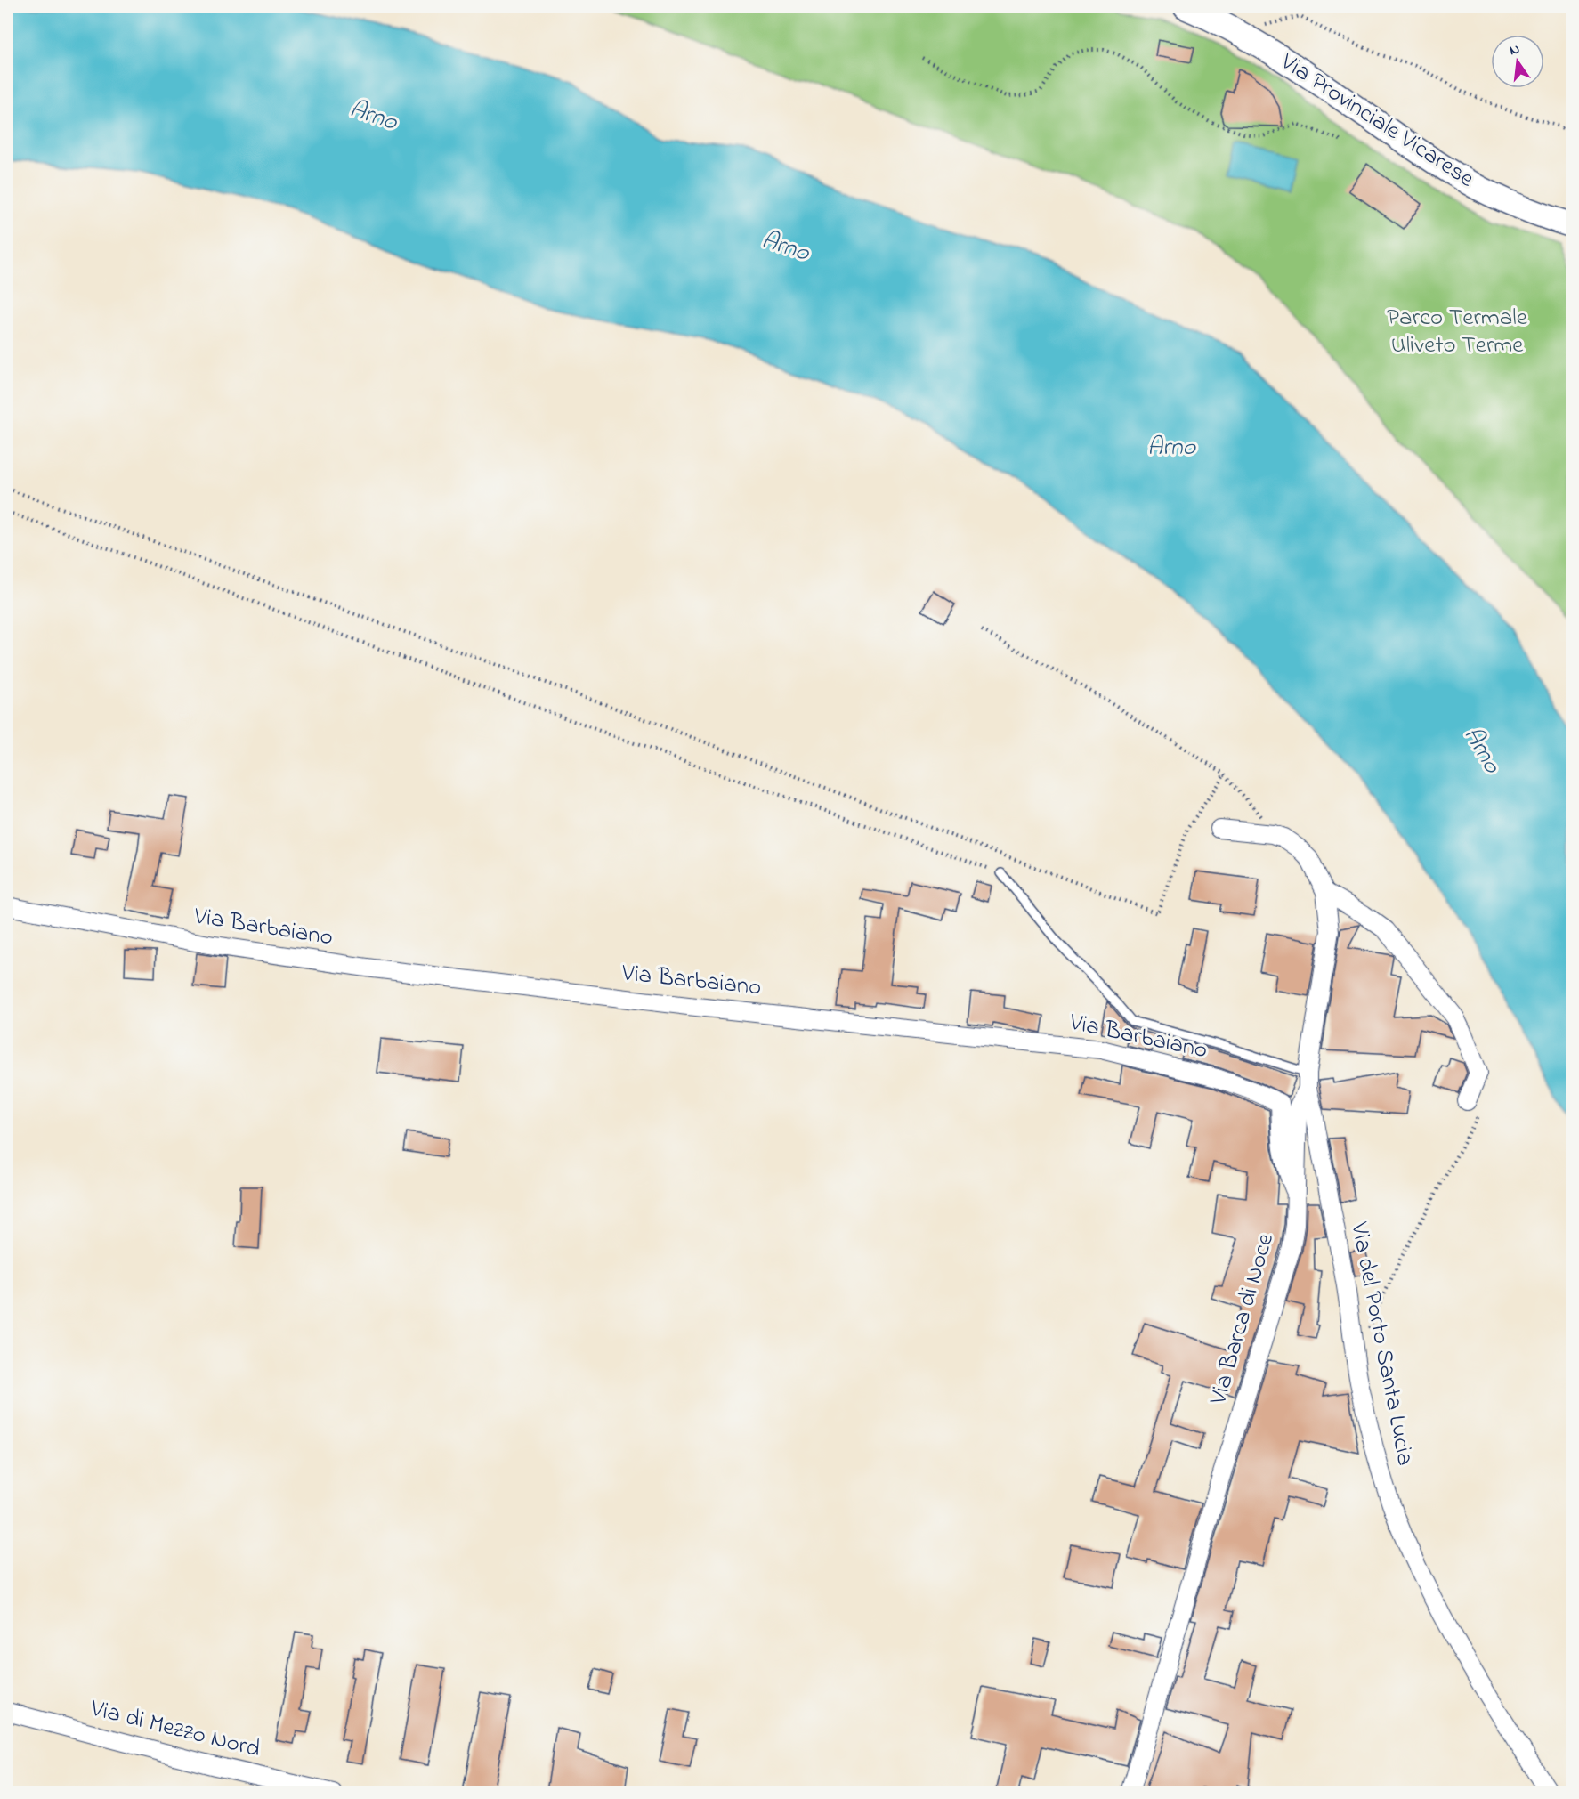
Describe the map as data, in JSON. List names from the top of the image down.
{
  "streets": {
    "main road": ["Via Provinciale Vicarese"],
    "street": [
      "Via Barbaiano",
      "Via Barca di Noce",
      "Via del Porto Santa Lucia",
      "Via di Mezzo Nord"
    ]
  },
  "crossings": [
    ["Via Barbaiano", "Via Barca di Noce"],
    ["Via Barca di Noce", "Via del Porto Santa Lucia"]
  ],
  "water": ["Arno"],
  "parks": ["Parco Termale Uliveto Terme"],
  "north": "top"
}
